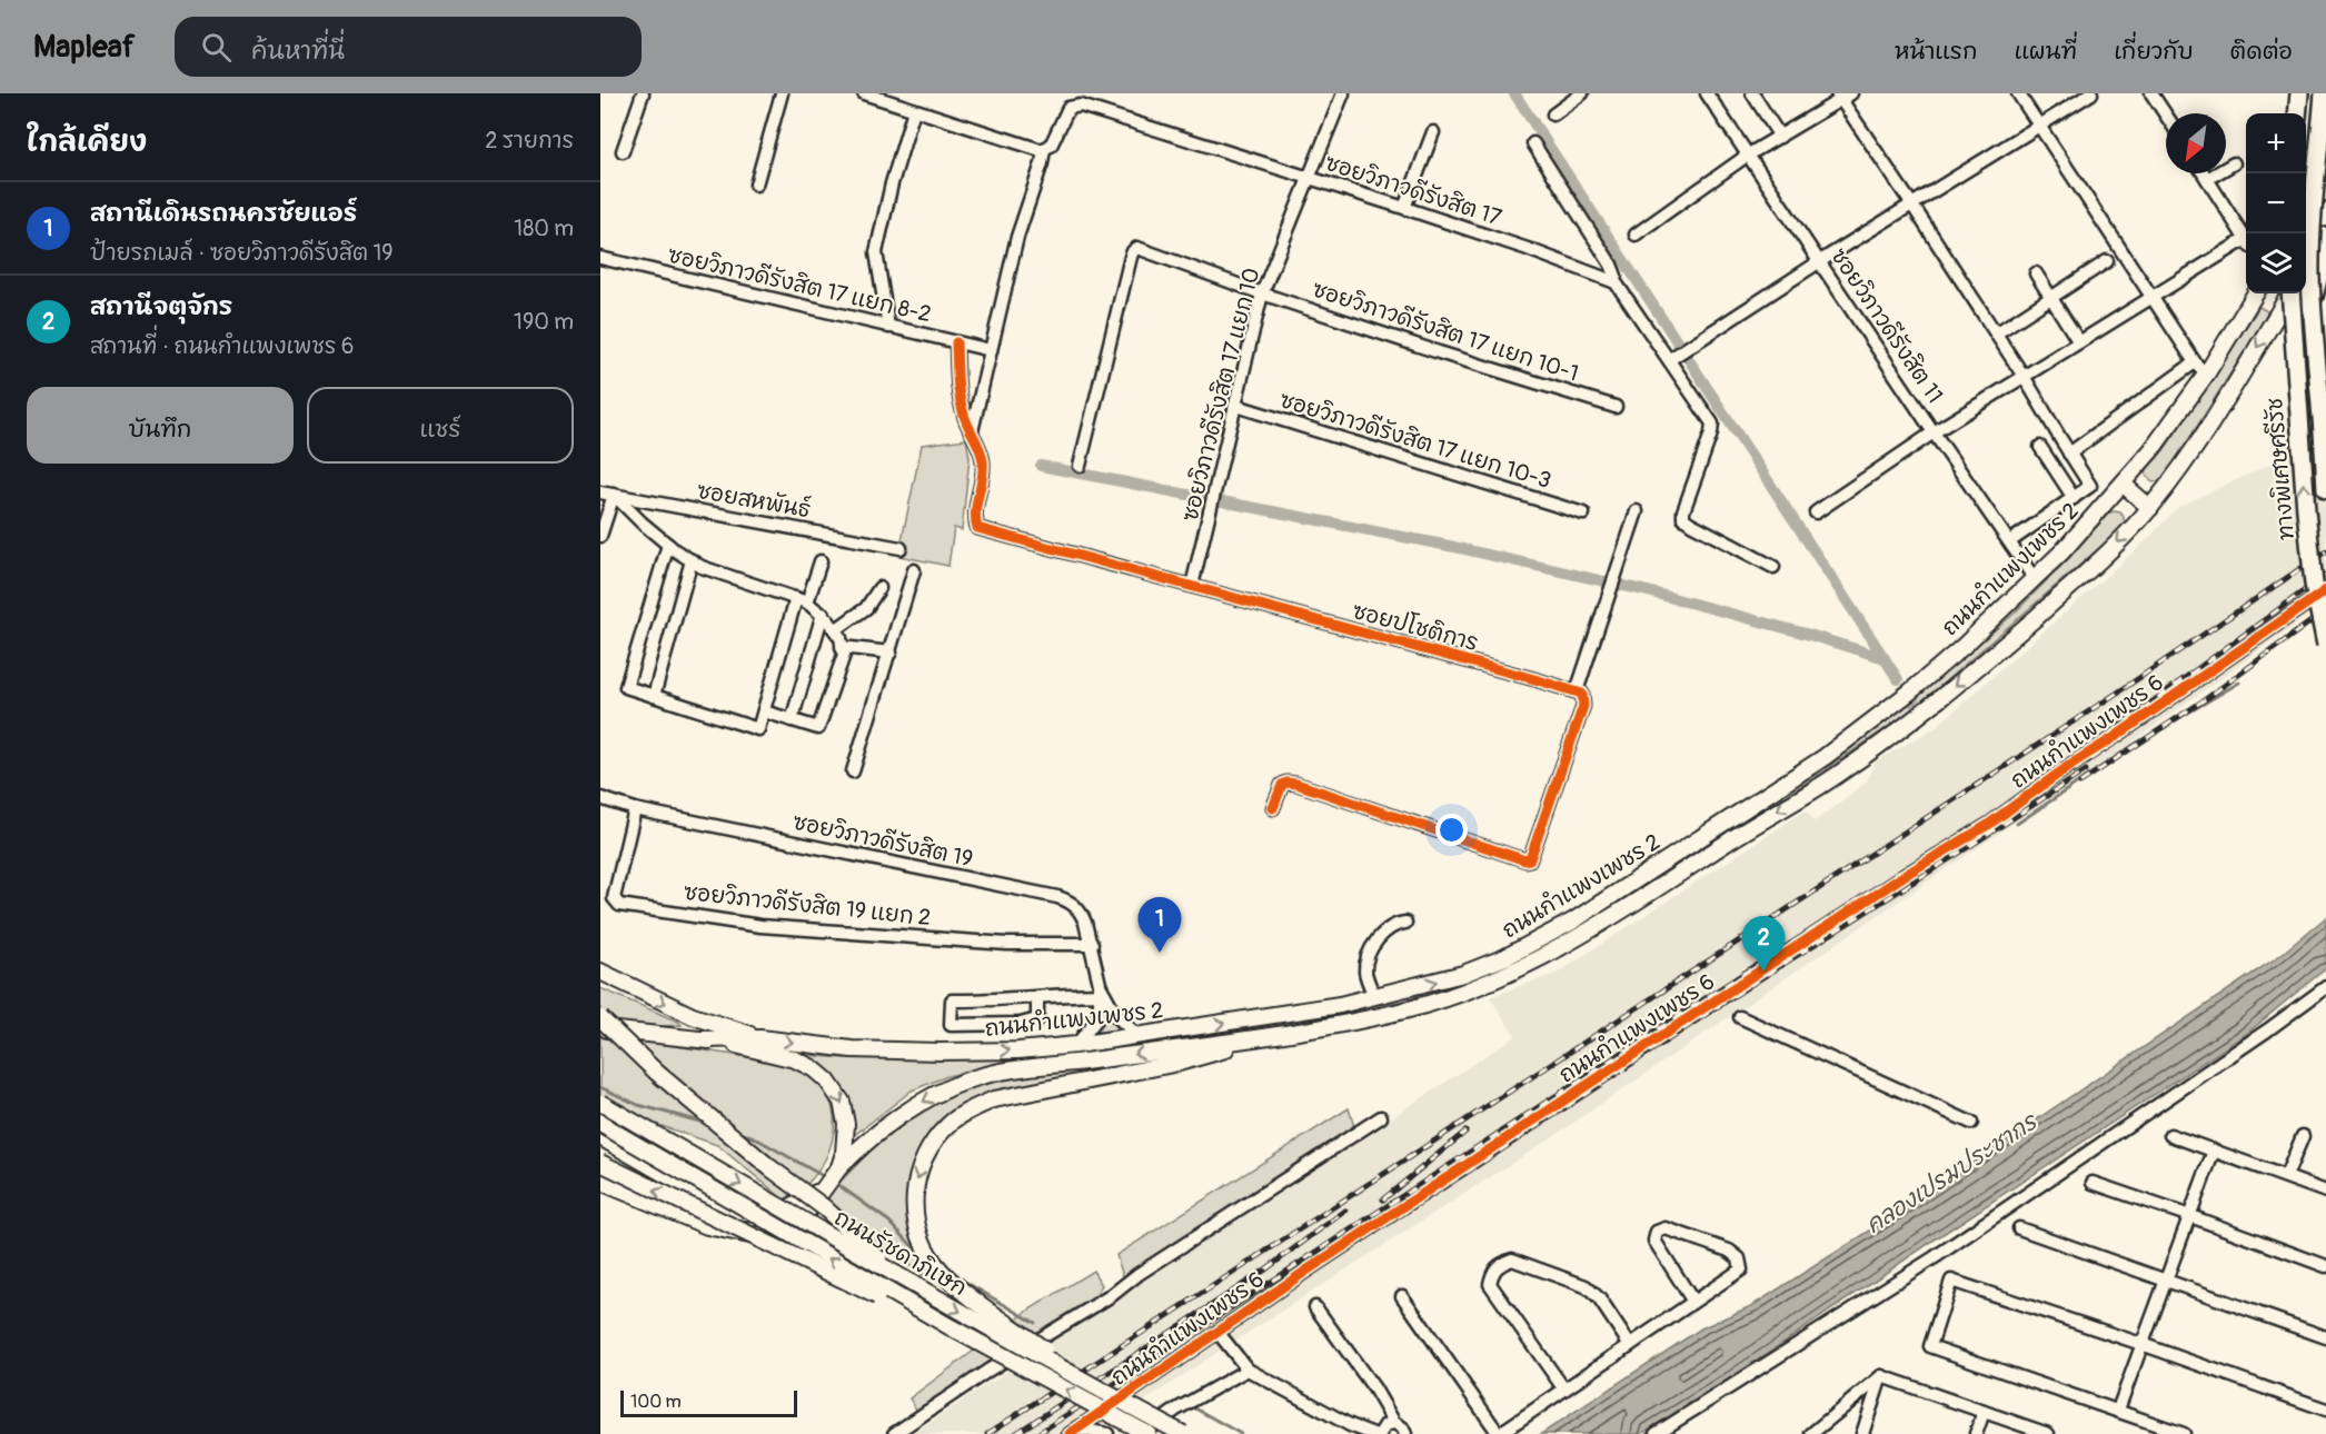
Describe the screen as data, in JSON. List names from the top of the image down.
{
  "streets": {
    "highway": ["ทางพิเศษศรีรัช"],
    "main road": ["ถนนกำแพงเพชร 2", "ถนนรัชดาภิเษก"],
    "street": [
      "ซอยวิภาวดีรังสิต 17",
      "ซอยวิภาวดีรังสิต 17 แยก 8-2",
      "ซอยวิภาวดีรังสิต 11",
      "ซอยวิภาวดีรังสิต 17 แยก 10-1",
      "ซอยวิภาวดีรังสิต 17 แยก 10",
      "ซอยวิภาวดีรังสิต 17 แยก 10-3",
      "ซอยสหพันธ์",
      "ซอยปโชติการ",
      "ถนนกำแพงเพชร 6",
      "ซอยวิภาวดีรังสิต 19",
      "ซอยวิภาวดีรังสิต 19 แยก 2"
    ]
  },
  "crossings": [
    ["ซอยวิภาวดีรังสิต 17", "ซอยวิภาวดีรังสิต 17 แยก 10"],
    ["ซอยวิภาวดีรังสิต 17 แยก 8-2", "ซอยปโชติการ"],
    ["ซอยวิภาวดีรังสิต 11", "ถนนกำแพงเพชร 2"],
    ["ซอยวิภาวดีรังสิต 17 แยก 10-1", "ซอยวิภาวดีรังสิต 17 แยก 10"],
    ["ซอยวิภาวดีรังสิต 17 แยก 10", "ซอยวิภาวดีรังสิต 17 แยก 10-3"],
    ["ซอยวิภาวดีรังสิต 17 แยก 10", "ซอยปโชติการ"],
    ["ถนนกำแพงเพชร 2", "ซอยวิภาวดีรังสิต 19"],
    ["ซอยวิภาวดีรังสิต 19", "ซอยวิภาวดีรังสิต 19 แยก 2"]
  ],
  "water": ["คลองเปรมประชากร"],
  "scale_bar": "100 m",
  "north": "bottom left",
  "page": {
    "header": "Mapleaf",
    "search": "ค้นหาที่นี่",
    "nav": [
      "หน้าแรก",
      "แผนที่",
      "เกี่ยวกับ",
      "ติดต่อ"
    ],
    "heading": ["ใกล้เคียง", "2 รายการ"],
    "map_buttons": ["+", "−"],
    "list": [
      {
        "mark": "1",
        "name": "สถานีเดินรถนครชัยแอร์",
        "note": "ป้ายรถเมล์ · ซอยวิภาวดีรังสิต 19",
        "value": "180 m"
      },
      {
        "mark": "2",
        "name": "สถานีจตุจักร",
        "note": "สถานที่ · ถนนกำแพงเพชร 6",
        "value": "190 m"
      }
    ],
    "buttons": ["บันทึก", "แชร์"],
    "pins": ["1", "2"],
    "scale": "100 m"
  }
}
